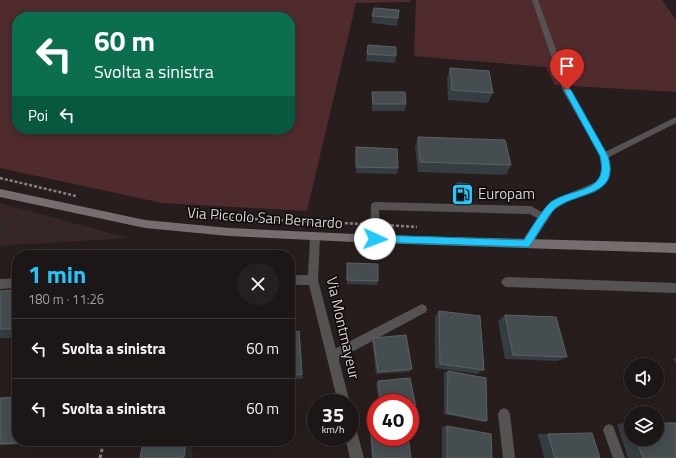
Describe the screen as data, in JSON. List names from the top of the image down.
{
  "streets": {
    "street": ["Via Piccolo San Bernardo", "Via Montmayeur"]
  },
  "crossings": [
    ["Via Piccolo San Bernardo", "Via Montmayeur"]
  ],
  "places": {
    "fuel station": ["Europam"]
  },
  "page": {
    "turn": ["60 m", "Svolta a sinistra"],
    "then": "Poi",
    "heading": ["1 min", "180 m · 11:26"],
    "list": [
      {
        "name": "Svolta a sinistra",
        "value": "60 m"
      },
      {
        "name": "Svolta a sinistra",
        "value": "60 m"
      }
    ],
    "speed": "35 km/h",
    "limit": "40"
  }
}
